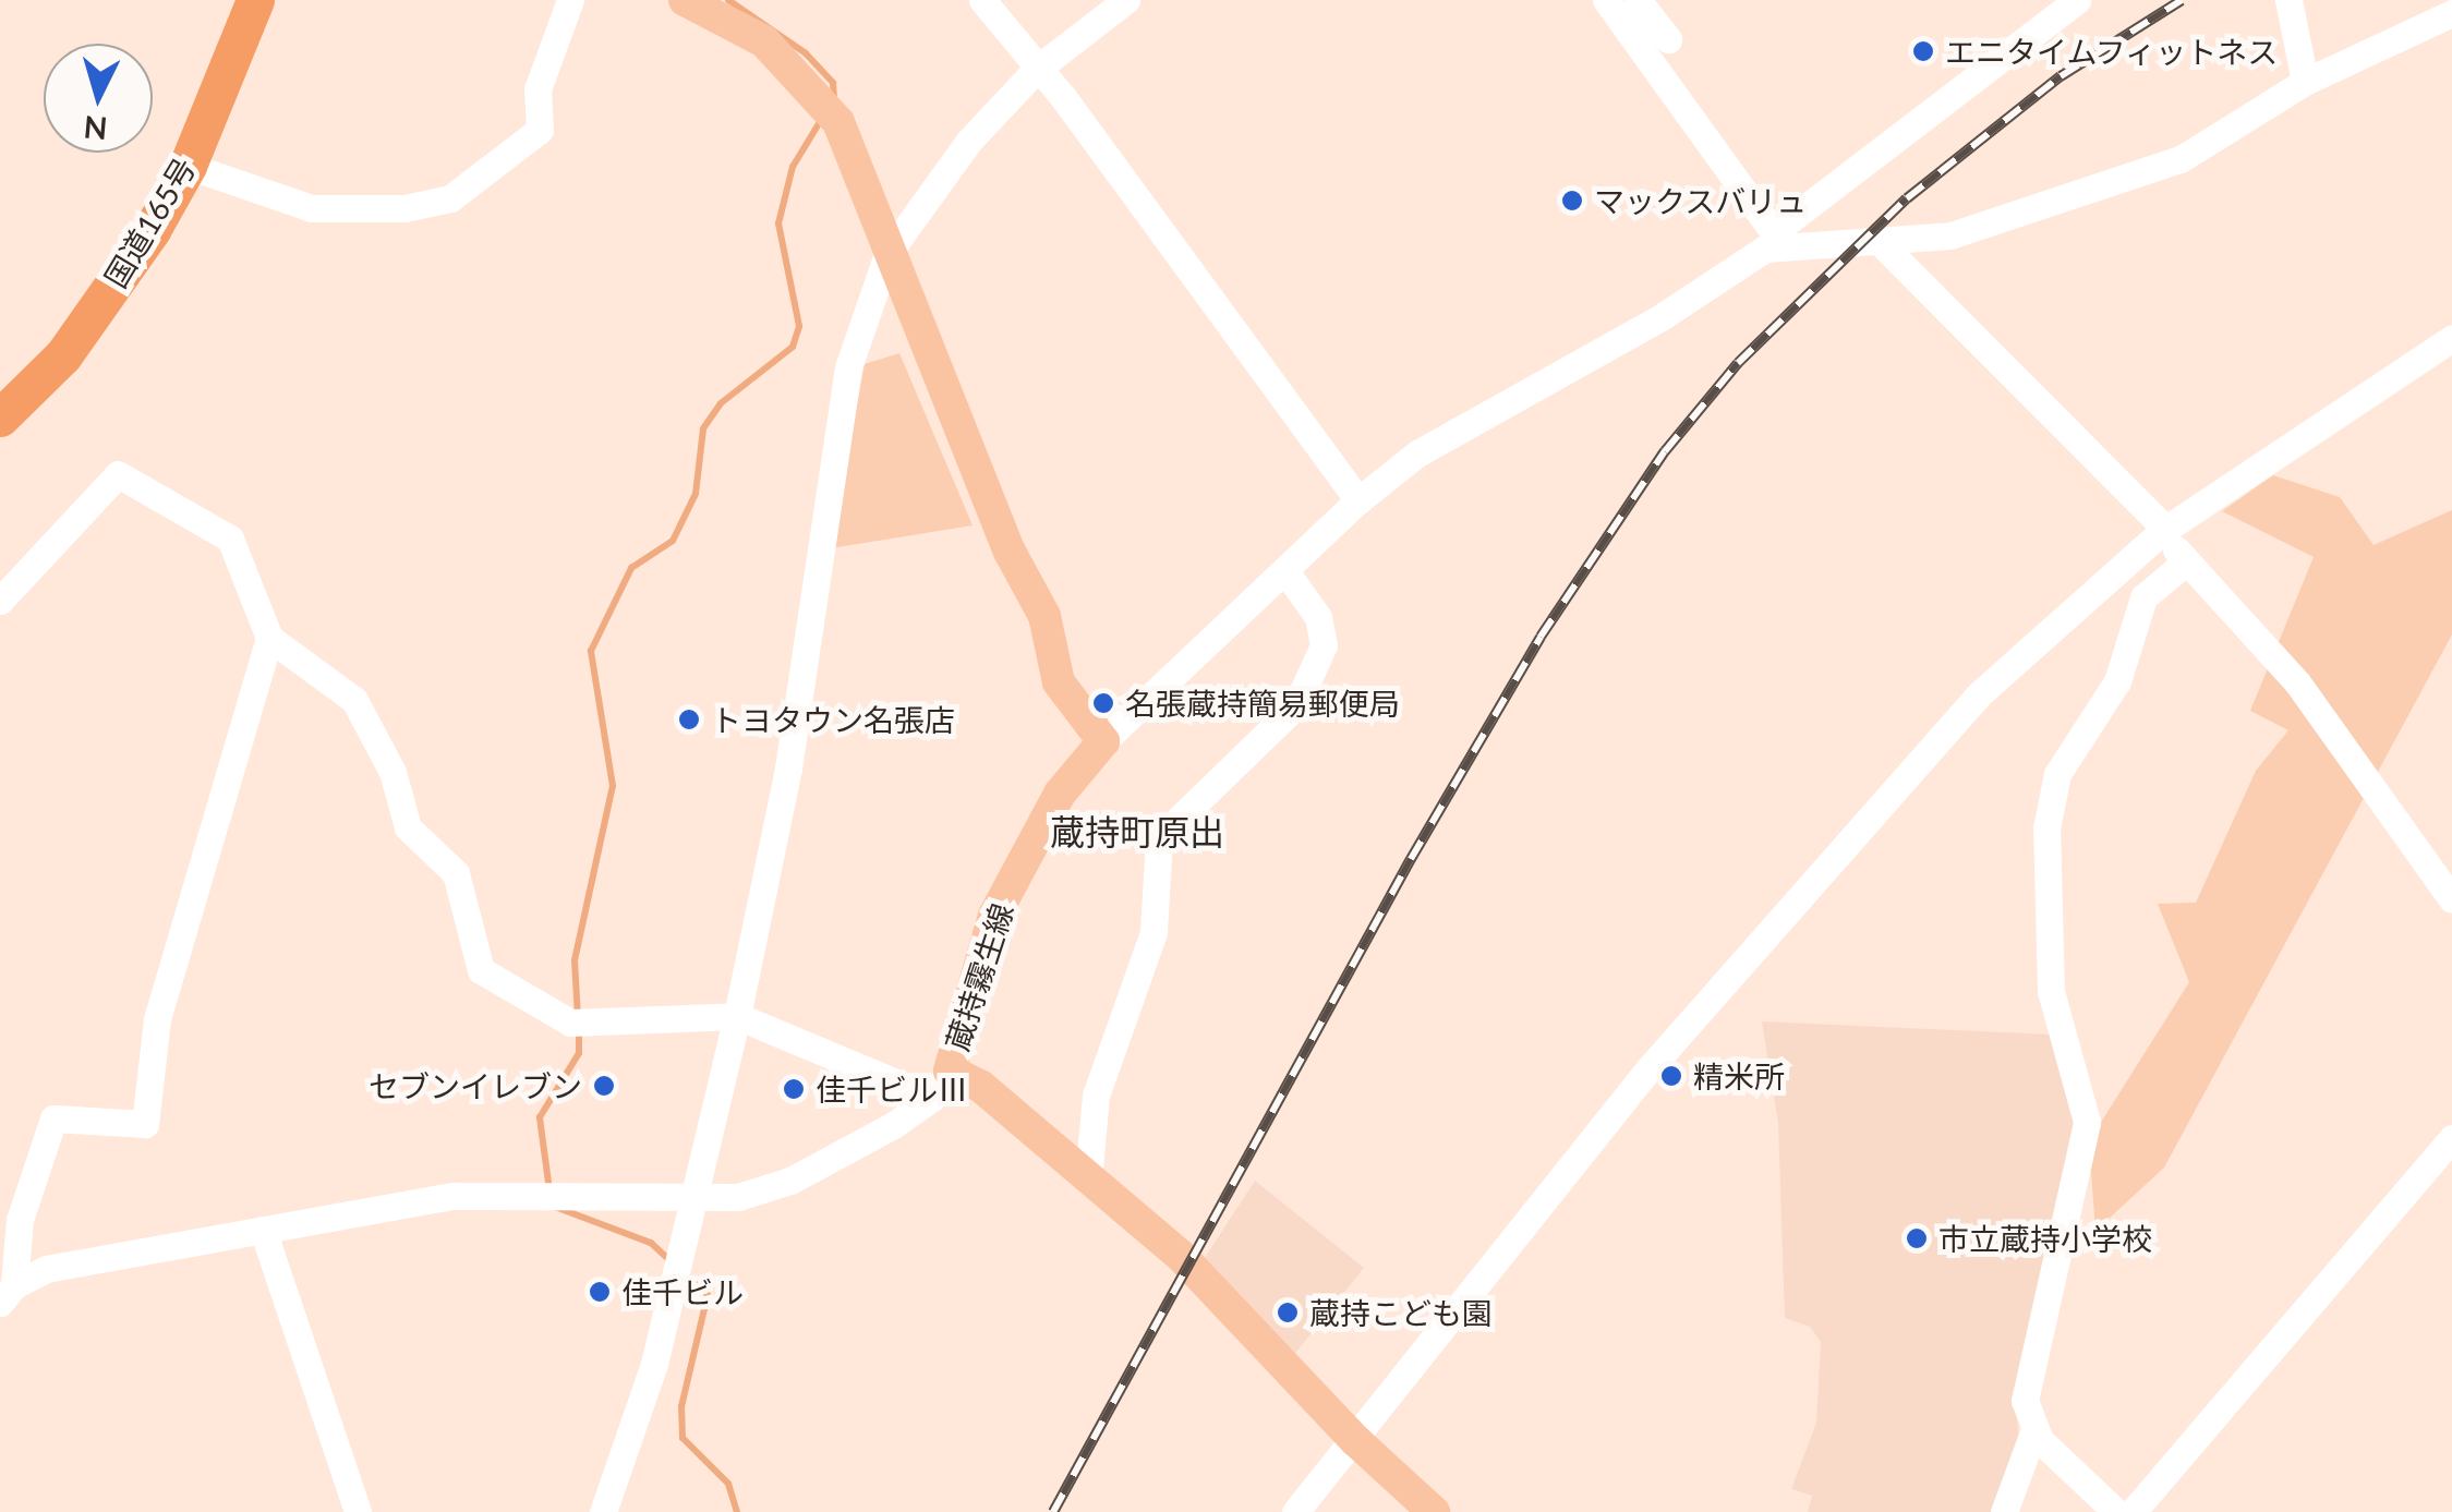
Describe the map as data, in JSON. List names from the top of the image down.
{
  "streets": {
    "highway": ["国道165号"],
    "main road": ["蔵持霧生線"]
  },
  "districts": ["蔵持町原出"],
  "places": [
    "エニタイムフィットネス",
    "マックスバリュ",
    "名張蔵持簡易郵便局",
    "トヨタウン名張店",
    "精米所",
    "セブンイレブン",
    "佳千ビルⅢ",
    "市立蔵持小学校",
    "佳千ビル",
    "蔵持こども園"
  ],
  "north": "bottom"
}
